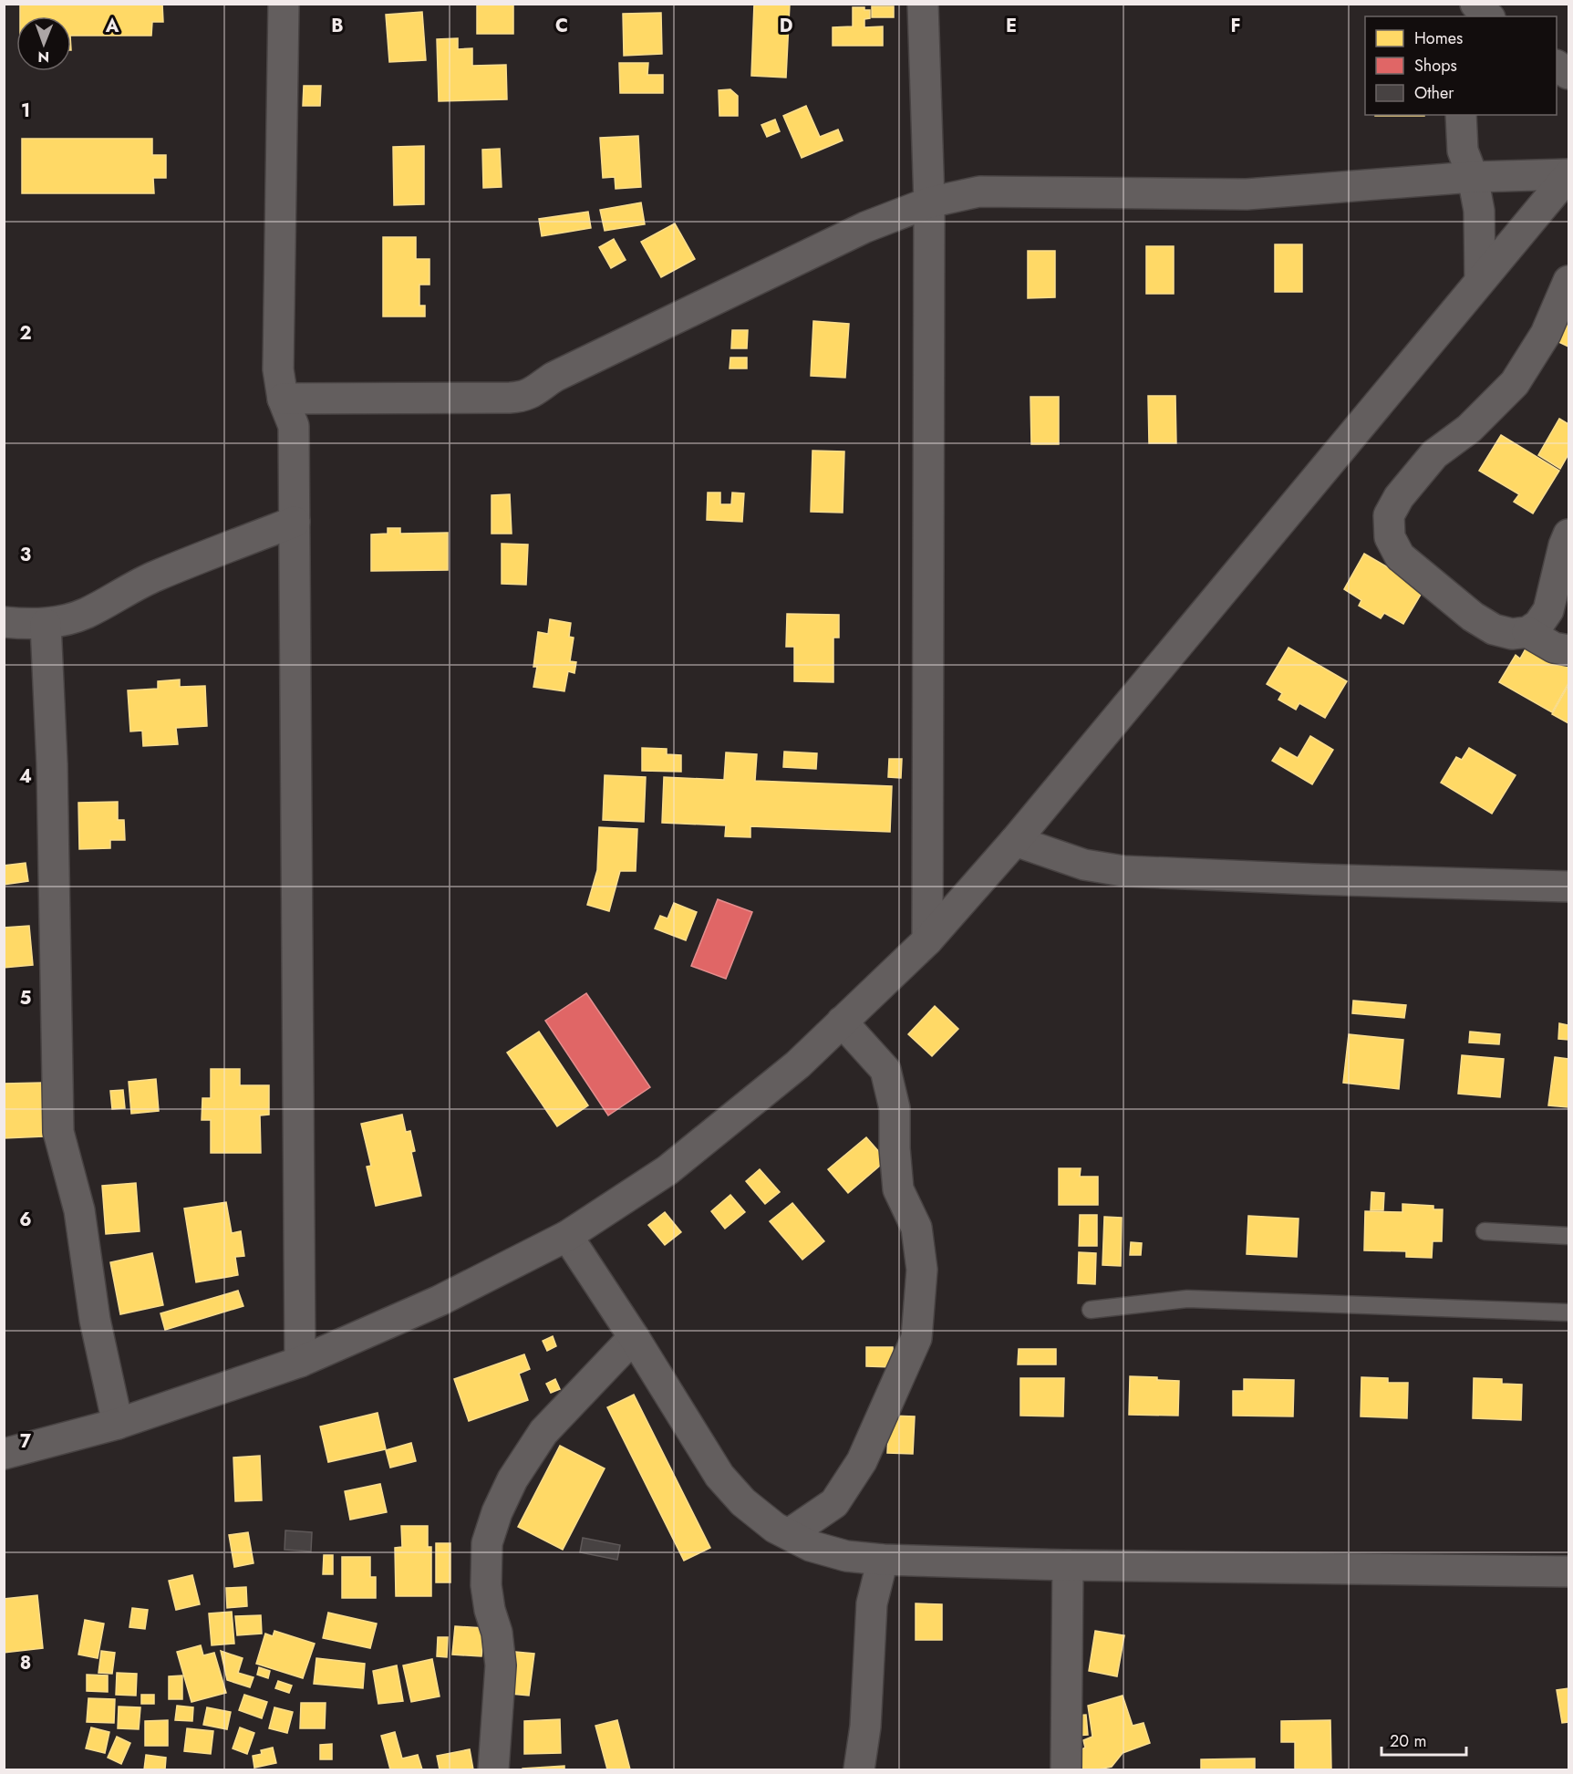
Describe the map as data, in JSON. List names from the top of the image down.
{
  "legend": ["Homes", "Shops", "Other"],
  "scale_bar": "20 m",
  "north": "bottom",
  "grid": {
    "columns": [
      "A",
      "B",
      "C",
      "D",
      "E",
      "F"
    ],
    "rows": [
      "1",
      "2",
      "3",
      "4",
      "5",
      "6",
      "7",
      "8"
    ]
  }
}
